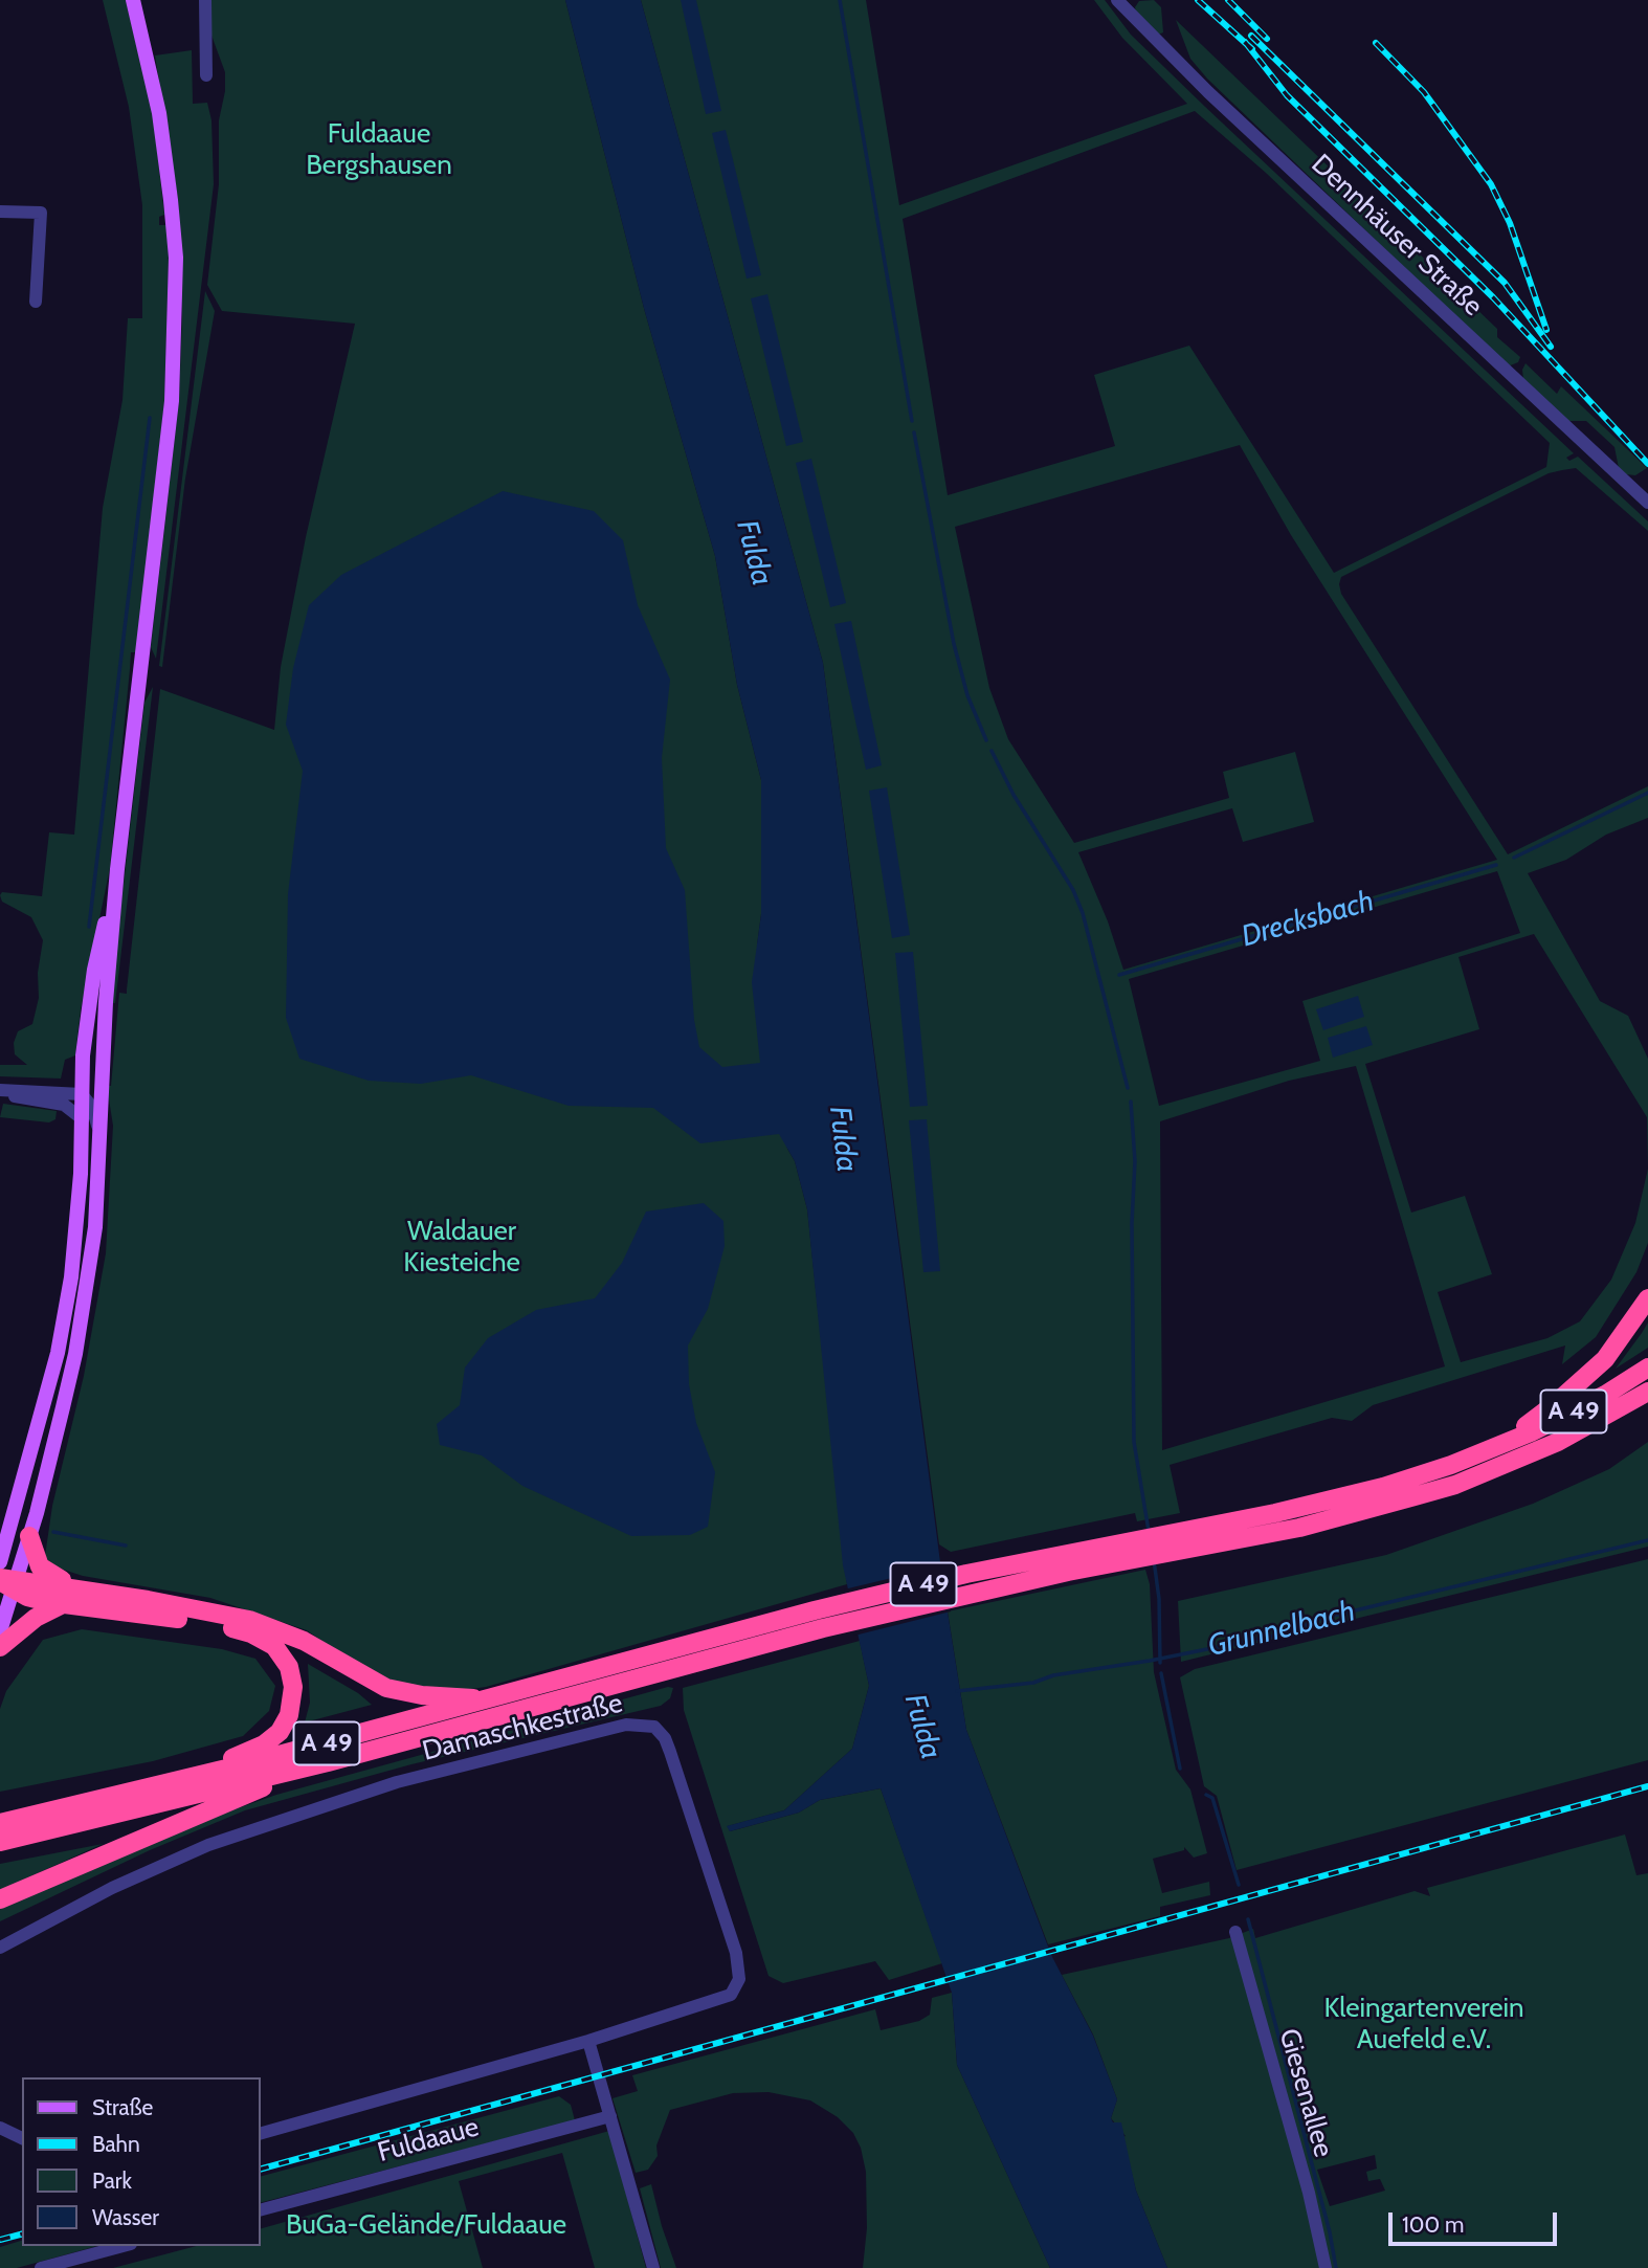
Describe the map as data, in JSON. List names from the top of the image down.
{
  "streets": {
    "highway": ["A 49"],
    "street": [
      "Dennhäuser Straße",
      "Damaschkestraße",
      "Giesenallee",
      "Fuldaaue"
    ]
  },
  "water": ["Fulda", "Drecksbach", "Grunnelbach"],
  "parks": [
    "Fuldaaue Bergshausen",
    "Waldauer Kiesteiche",
    "Kleingartenverein Auefeld e.V.",
    "BuGa-Gelände/Fuldaaue"
  ],
  "legend": [
    "Straße",
    "Bahn",
    "Park",
    "Wasser"
  ],
  "scale_bar": "100 m"
}
